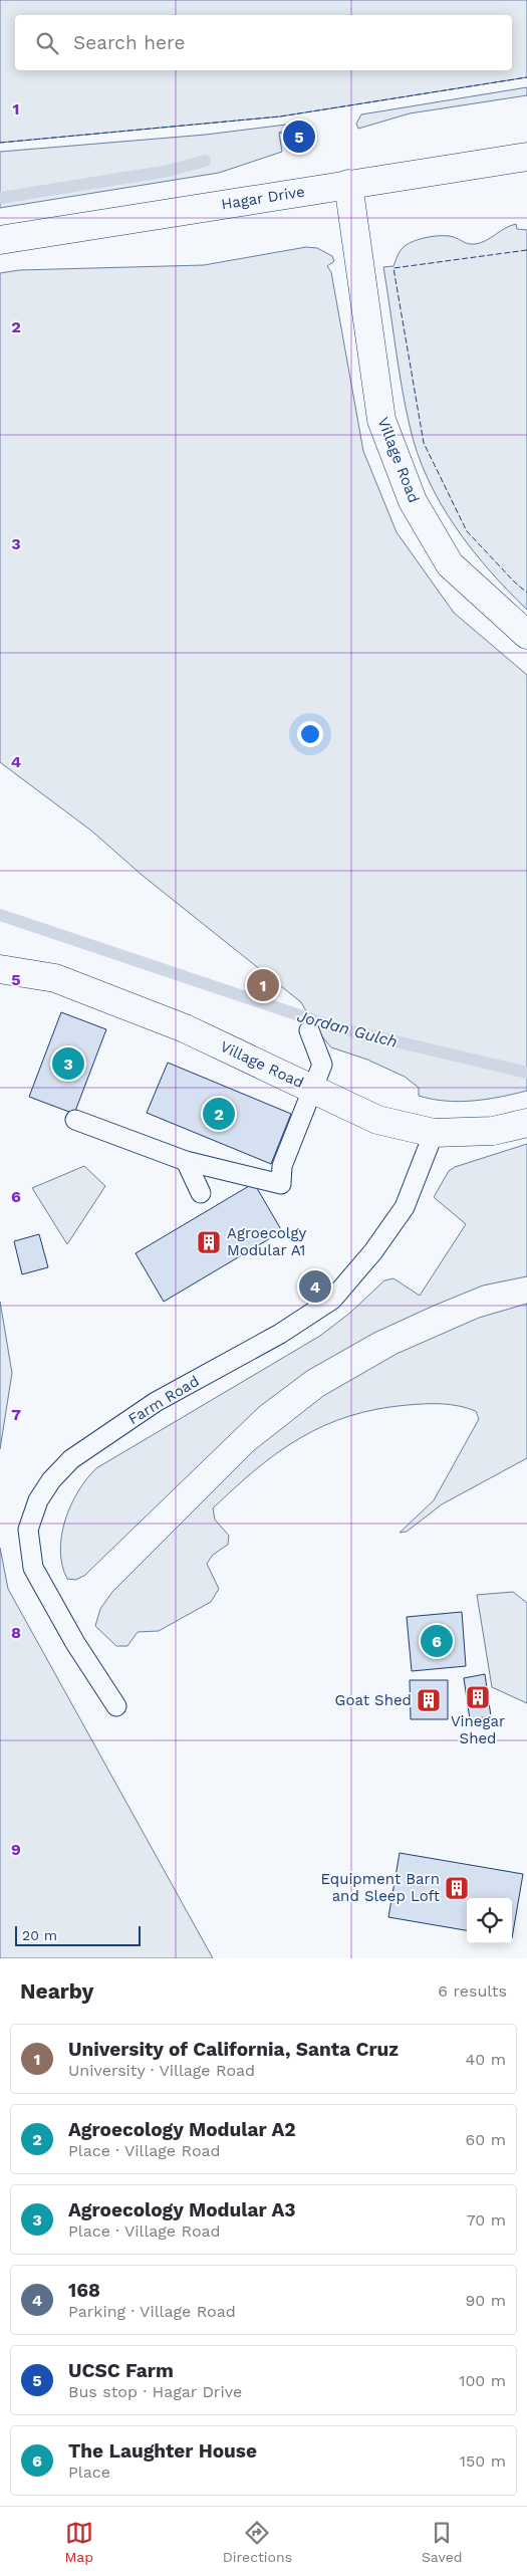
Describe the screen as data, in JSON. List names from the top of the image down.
{
  "streets": {
    "street": ["Hagar Drive", "Village Road"],
    "lane": ["Farm Road"]
  },
  "crossings": [
    ["Hagar Drive", "Village Road"],
    ["Village Road", "Farm Road"]
  ],
  "water": ["Jordan Gulch"],
  "places": {
    "building": [
      "Agroecolgy Modular A1",
      "Vinegar Shed",
      "Goat Shed",
      "Equipment Barn and Sleep Loft"
    ]
  },
  "scale_bar": "20 m",
  "page": {
    "search": "Search here",
    "pins": [
      "5",
      "1",
      "3",
      "2",
      "4",
      "6"
    ],
    "scale": "20 m",
    "heading": ["Nearby", "6 results"],
    "list": [
      {
        "mark": "1",
        "name": "University of California, Santa Cruz",
        "note": "University · Village Road",
        "value": "40 m"
      },
      {
        "mark": "2",
        "name": "Agroecology Modular A2",
        "note": "Place · Village Road",
        "value": "60 m"
      },
      {
        "mark": "3",
        "name": "Agroecology Modular A3",
        "note": "Place · Village Road",
        "value": "70 m"
      },
      {
        "mark": "4",
        "name": "168",
        "note": "Parking · Village Road",
        "value": "90 m"
      },
      {
        "mark": "5",
        "name": "UCSC Farm",
        "note": "Bus stop · Hagar Drive",
        "value": "100 m"
      },
      {
        "mark": "6",
        "name": "The Laughter House",
        "note": "Place",
        "value": "150 m"
      }
    ],
    "nav": ["Map", "Directions", "Saved"]
  },
  "grid": {
    "rows": [
      "1",
      "2",
      "3",
      "4",
      "5",
      "6",
      "7",
      "8",
      "9"
    ]
  }
}
